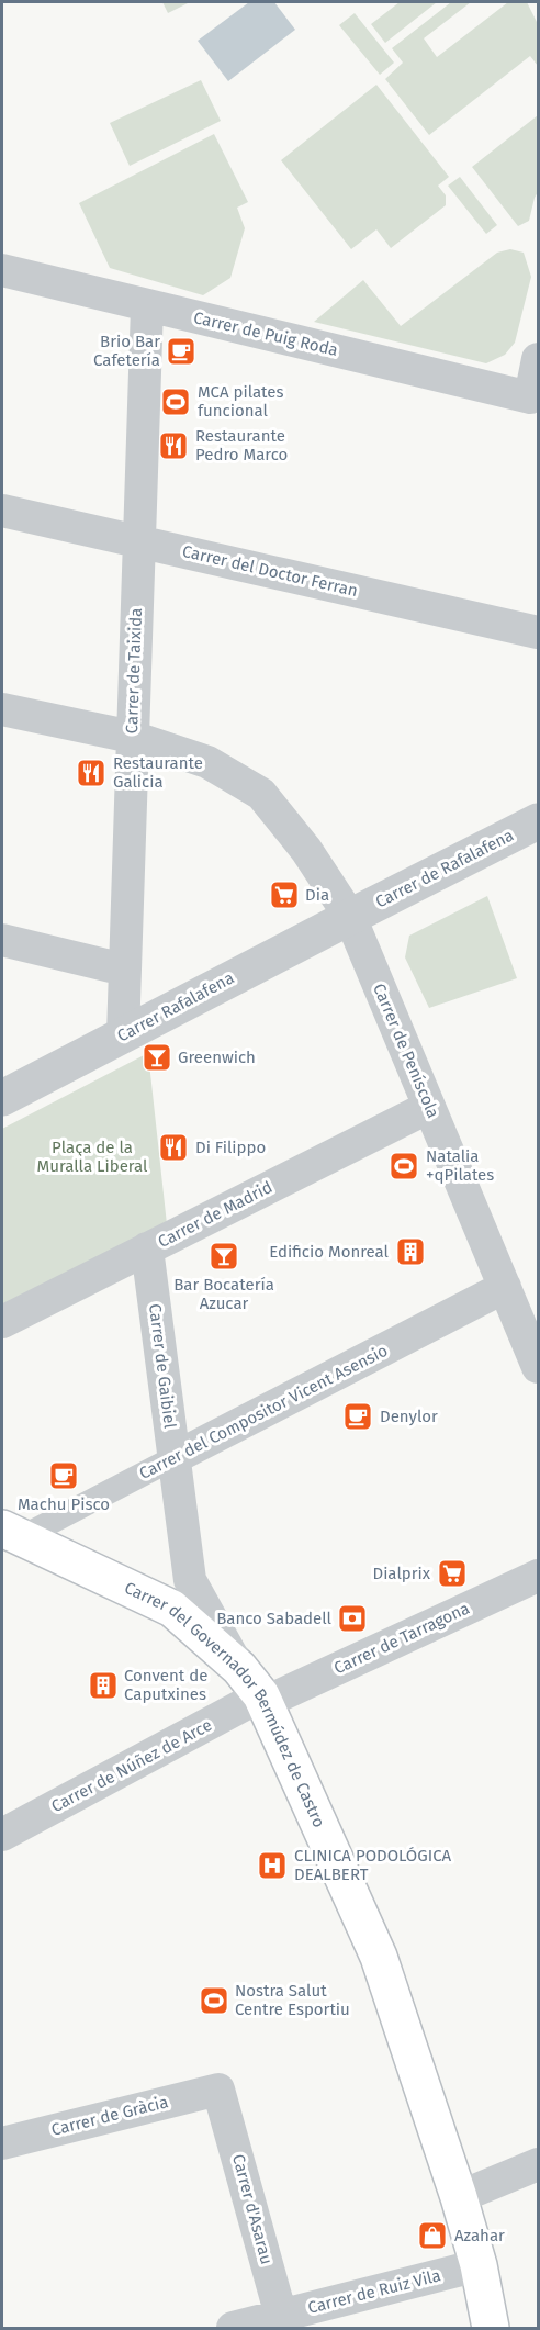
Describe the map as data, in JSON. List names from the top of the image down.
{
  "streets": {
    "main road": ["Carrer del Governador Bermúdez de Castro"],
    "street": [
      "Carrer de Puig Roda",
      "Carrer del Doctor Ferran",
      "Carrer de Taixida",
      "Carrer de Rafalafena",
      "Carrer Rafalafena",
      "Carrer de Peníscola",
      "Carrer de Madrid",
      "Carrer de Gaibiel",
      "Carrer del Compositor Vicent Asensio",
      "Carrer de Tarragona",
      "Carrer de Núñez de Arce",
      "Carrer de Gràcia",
      "Carrer d'Asarau",
      "Carrer de Ruiz Vila"
    ]
  },
  "crossings": [
    ["Carrer de Puig Roda", "Carrer de Taixida"],
    ["Carrer del Doctor Ferran", "Carrer de Taixida"],
    ["Carrer de Taixida", "Carrer Rafalafena"],
    ["Carrer de Taixida", "Carrer de Peníscola"],
    ["Carrer de Rafalafena", "Carrer Rafalafena"],
    ["Carrer de Rafalafena", "Carrer de Peníscola"],
    ["Carrer Rafalafena", "Carrer de Peníscola"],
    ["Carrer de Peníscola", "Carrer de Madrid"],
    ["Carrer de Peníscola", "Carrer del Compositor Vicent Asensio"],
    ["Carrer de Madrid", "Carrer de Gaibiel"],
    ["Carrer de Gaibiel", "Carrer del Compositor Vicent Asensio"],
    ["Carrer de Gaibiel", "Carrer del Governador Bermúdez de Castro"],
    ["Carrer del Compositor Vicent Asensio", "Carrer del Governador Bermúdez de Castro"],
    ["Carrer de Tarragona", "Carrer del Governador Bermúdez de Castro"],
    ["Carrer de Tarragona", "Carrer de Núñez de Arce"],
    ["Carrer del Governador Bermúdez de Castro", "Carrer de Núñez de Arce"],
    ["Carrer del Governador Bermúdez de Castro", "Carrer de Ruiz Vila"],
    ["Carrer de Gràcia", "Carrer d'Asarau"],
    ["Carrer d'Asarau", "Carrer de Ruiz Vila"]
  ],
  "parks": ["Plaça de la Muralla Liberal"],
  "places": {
    "cafe": ["Brio Bar Cafetería", "Denylor", "Machu Pisco"],
    "sports": ["MCA pilates funcional", "Natalia +qPilates", "Nostra Salut Centre Esportiu"],
    "restaurant": ["Restaurante Pedro Marco", "Restaurante Galicia", "Di Filippo"],
    "supermarket": ["Dia", "Dialprix"],
    "bar": ["Greenwich", "Bar Bocatería Azucar"],
    "building": ["Edificio Monreal", "Convent de Caputxines"],
    "bank": ["Banco Sabadell"],
    "hospital": ["CLINICA PODOLÓGICA DEALBERT"],
    "shop": ["Azahar"]
  }
}
